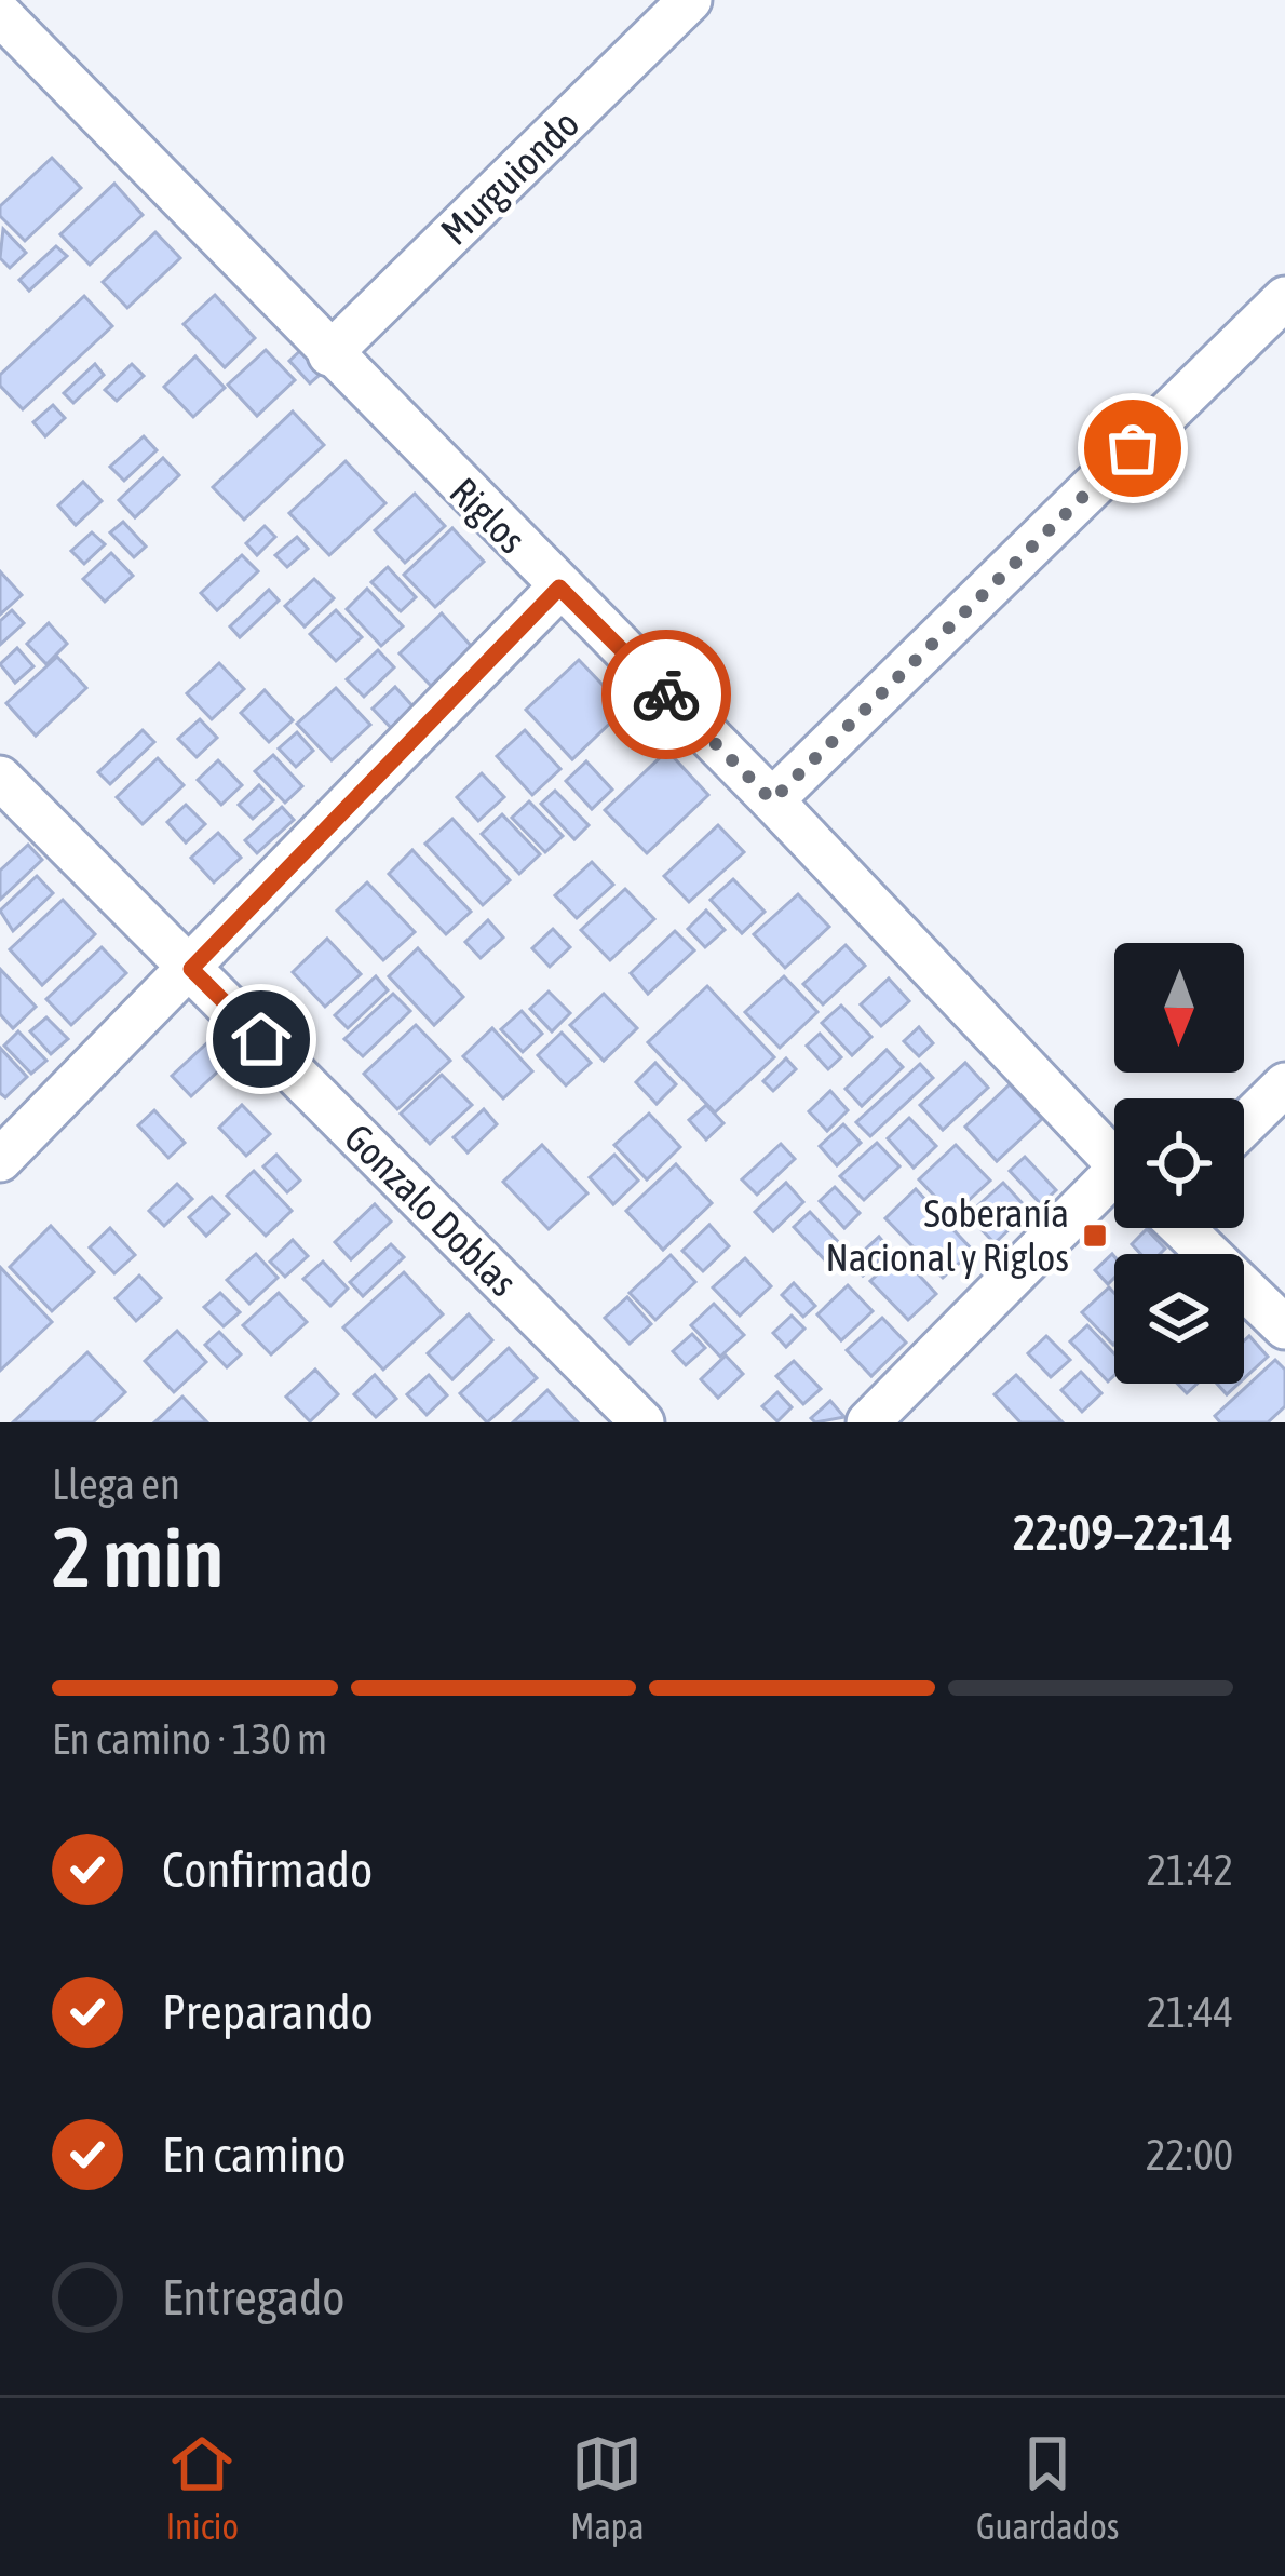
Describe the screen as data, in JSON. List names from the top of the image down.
{
  "streets": {
    "street": ["Murguiondo", "Riglos", "Gonzalo Doblas"]
  },
  "crossings": [
    ["Murguiondo", "Riglos"]
  ],
  "places": {
    "transit": ["Soberanía Nacional y Riglos"]
  },
  "north": "bottom",
  "page": {
    "heading": ["2 min", "Llega en", "22:09–22:14"],
    "bar": "En camino · 130 m",
    "list": [
      ["Confirmado", "21:42"],
      ["Preparando", "21:44"],
      ["En camino", "22:00"],
      "Entregado"
    ],
    "tabs": ["Inicio", "Mapa", "Guardados"]
  }
}
